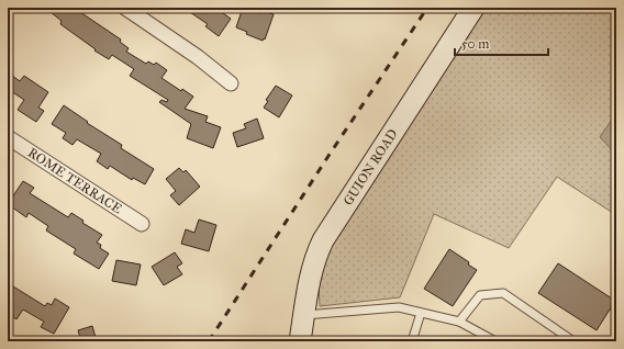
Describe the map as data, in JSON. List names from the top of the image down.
{
  "streets": {
    "street": ["GUION ROAD", "ROME TERRACE"]
  },
  "scale_bar": "50 m"
}
